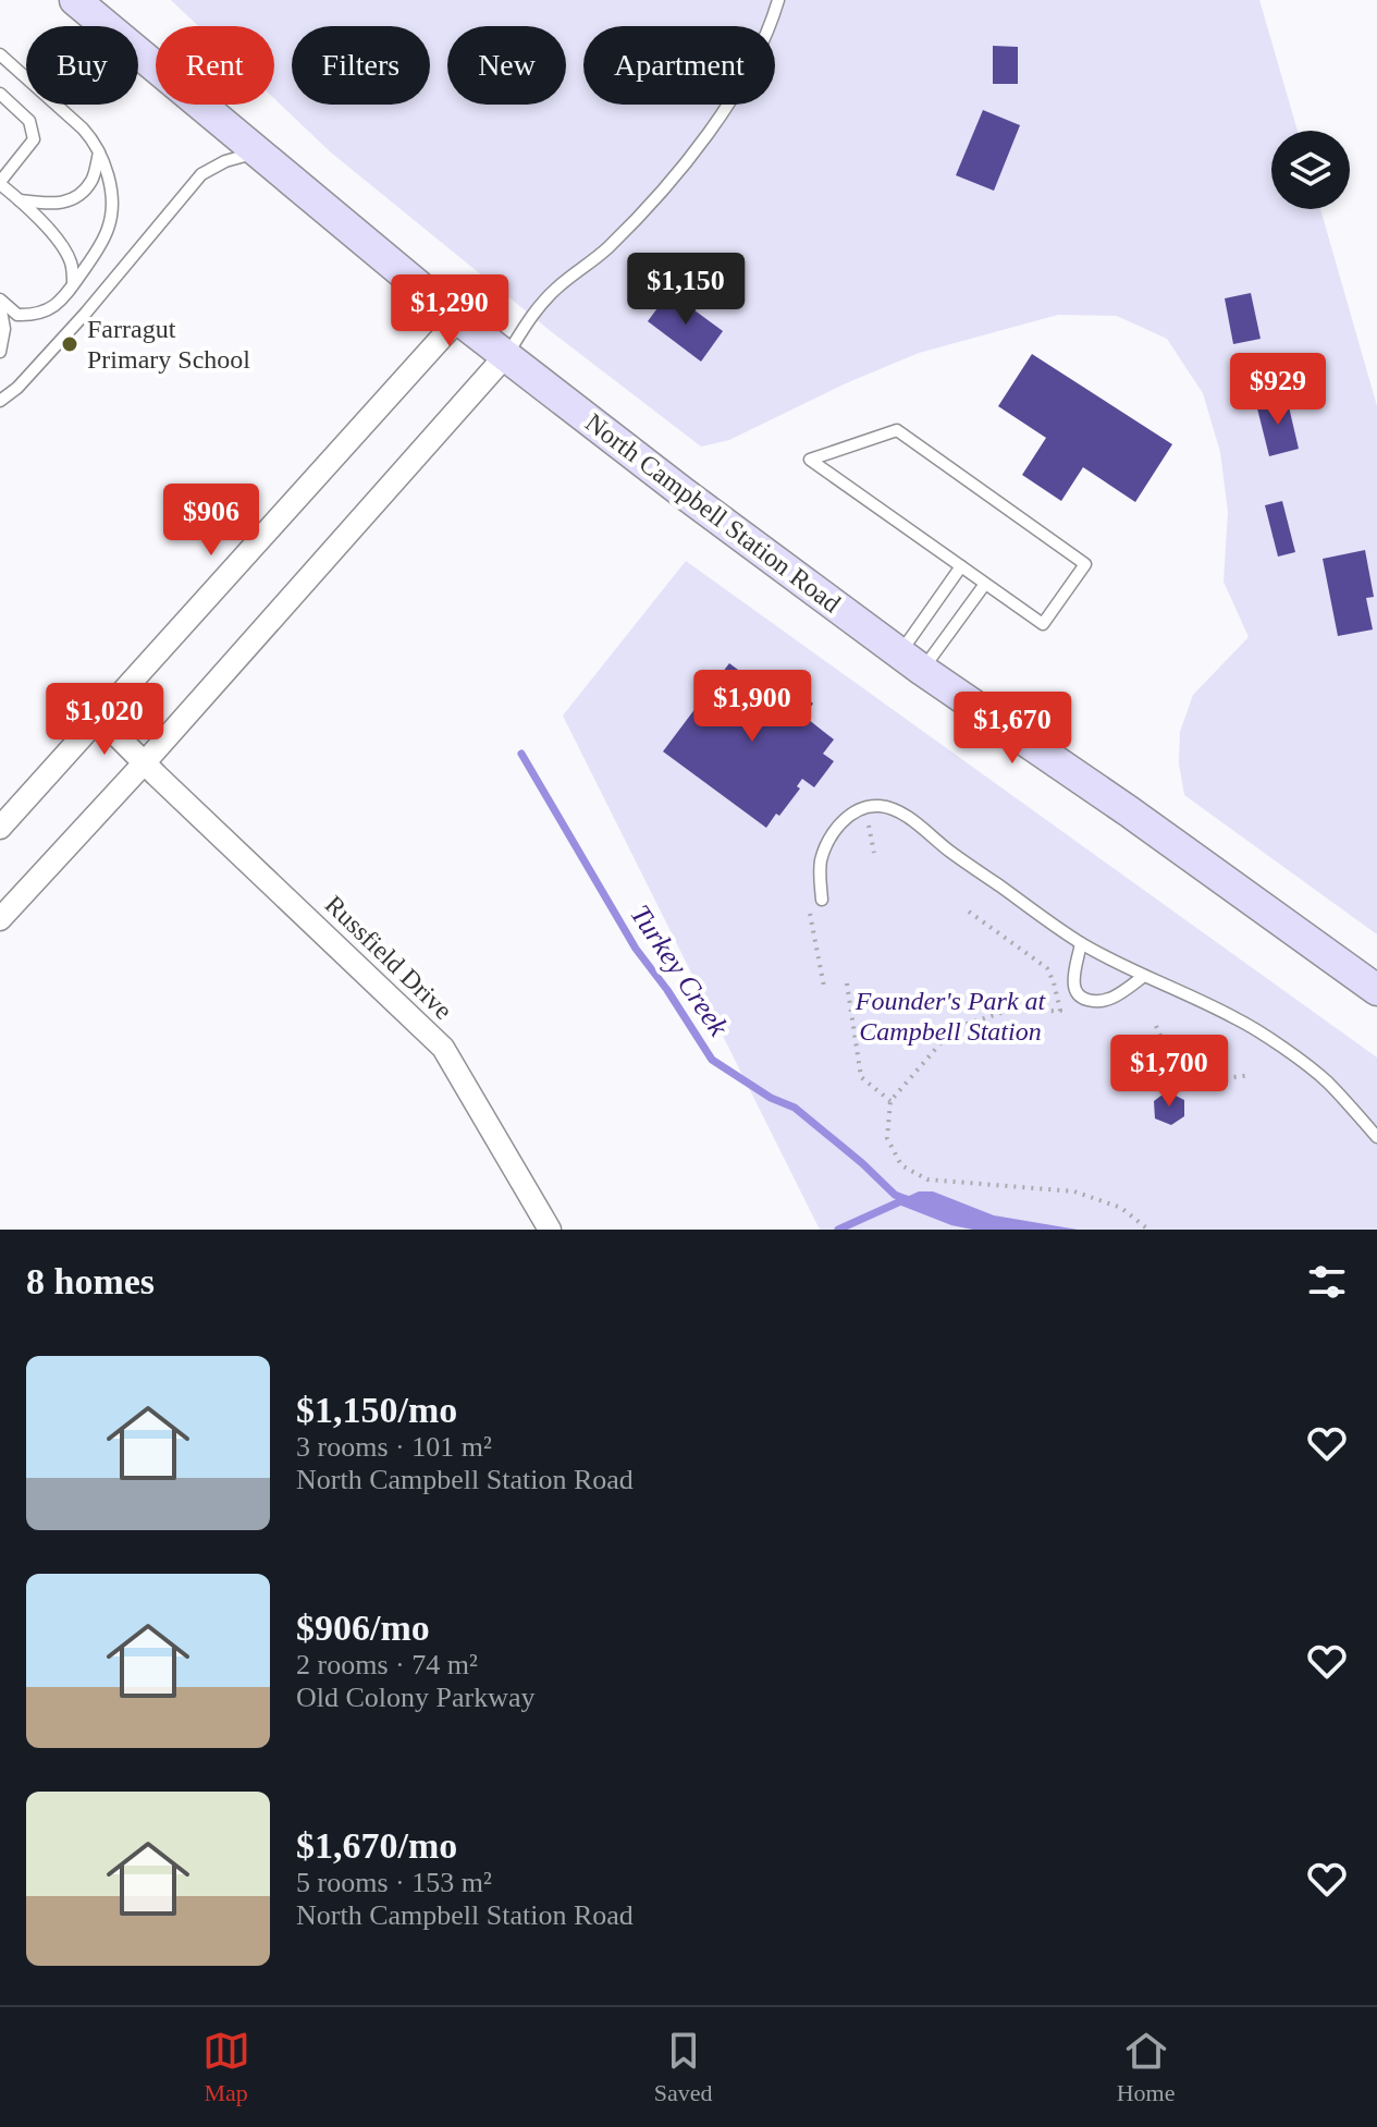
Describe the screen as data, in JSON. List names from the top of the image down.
{
  "streets": {
    "main road": ["North Campbell Station Road"],
    "street": ["Russfield Drive"]
  },
  "water": ["Turkey Creek"],
  "parks": ["Founder's Park at Campbell Station"],
  "places": ["Farragut Primary School"],
  "page": {
    "chip": [
      "Buy",
      "Rent",
      "Filters",
      "New",
      "Apartment"
    ],
    "price": [
      "$1,150",
      "$1,290",
      "$929",
      "$906",
      "$1,900",
      "$1,020",
      "$1,670",
      "$1,700"
    ],
    "heading": "8 homes",
    "list": [
      {
        "name": "$1,150/mo",
        "note": "3 rooms · 101 m² · North Campbell Station Road"
      },
      {
        "name": "$906/mo",
        "note": "2 rooms · 74 m² · Old Colony Parkway"
      },
      {
        "name": "$1,670/mo",
        "note": "5 rooms · 153 m² · North Campbell Station Road"
      }
    ],
    "tabs": ["Map", "Saved", "Home"]
  }
}
